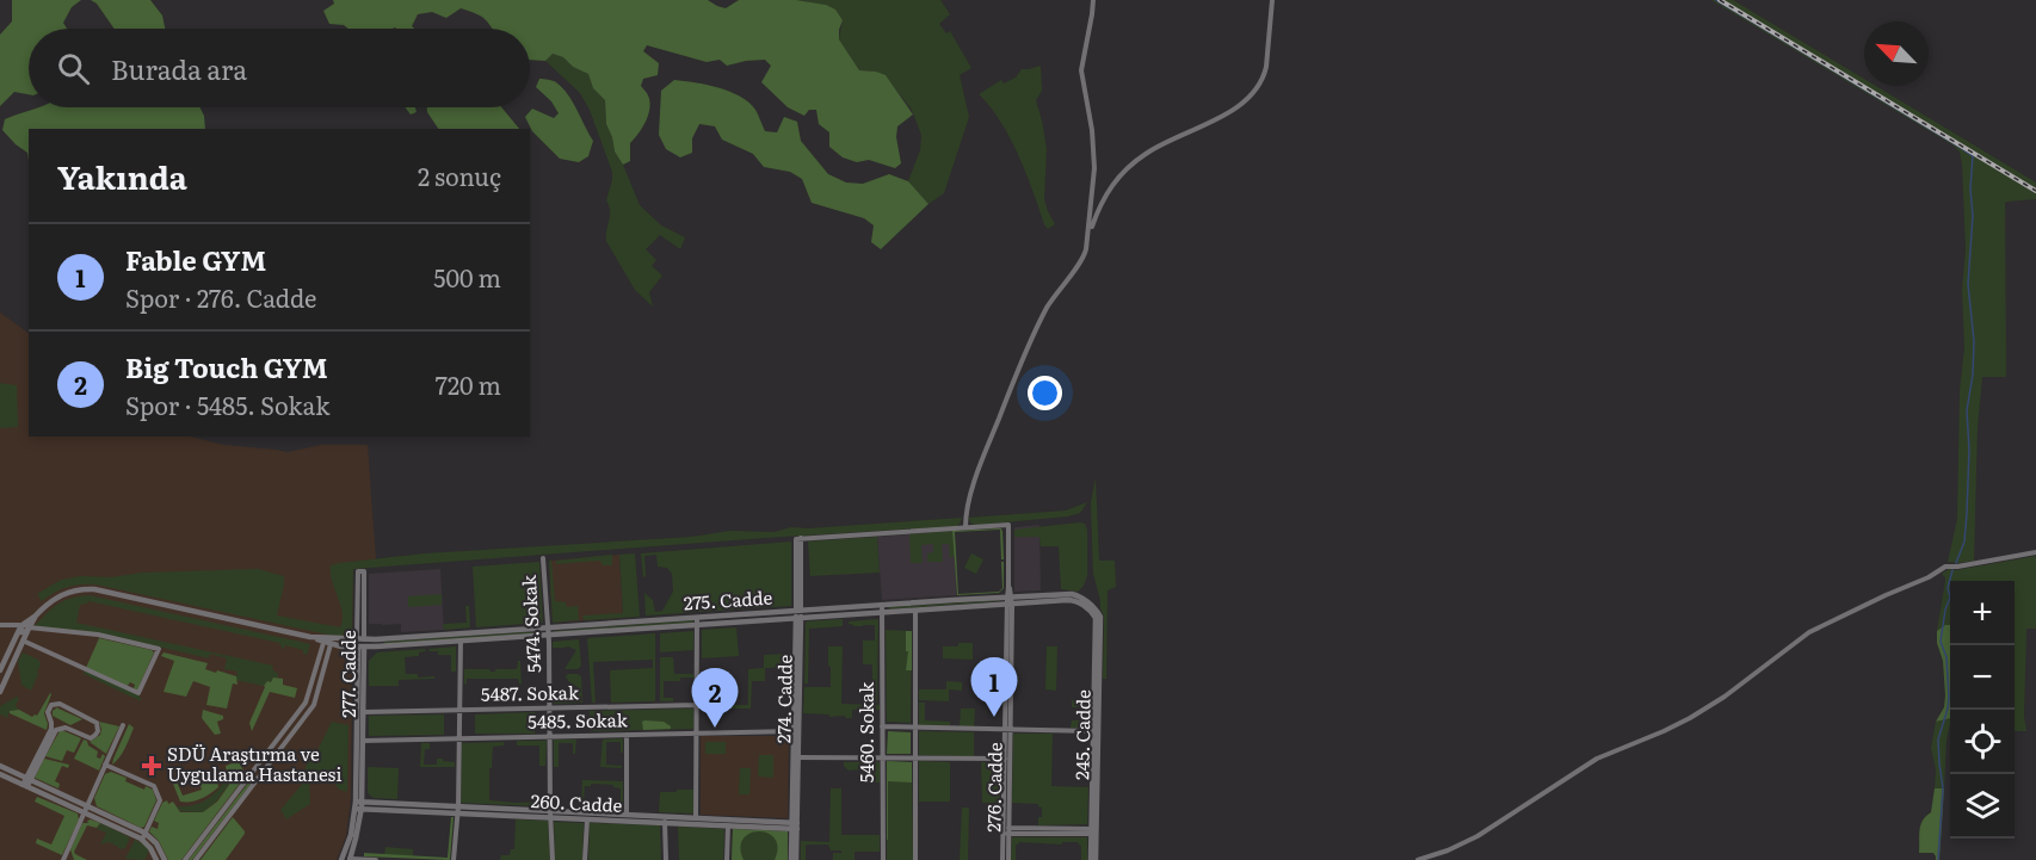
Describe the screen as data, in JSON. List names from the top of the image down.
{
  "streets": {
    "street": [
      "275. Cadde",
      "5474. Sokak",
      "277. Cadde",
      "5487. Sokak",
      "274. Cadde",
      "5485. Sokak",
      "5460. Sokak",
      "245. Cadde",
      "276. Cadde",
      "260. Cadde"
    ]
  },
  "crossings": [
    ["275. Cadde", "5474. Sokak"],
    ["275. Cadde", "277. Cadde"],
    ["275. Cadde", "274. Cadde"],
    ["275. Cadde", "5460. Sokak"],
    ["275. Cadde", "245. Cadde"],
    ["275. Cadde", "276. Cadde"],
    ["5474. Sokak", "5487. Sokak"],
    ["5474. Sokak", "5485. Sokak"],
    ["5474. Sokak", "260. Cadde"],
    ["277. Cadde", "5487. Sokak"],
    ["277. Cadde", "5485. Sokak"],
    ["277. Cadde", "260. Cadde"],
    ["274. Cadde", "5485. Sokak"],
    ["274. Cadde", "276. Cadde"],
    ["274. Cadde", "260. Cadde"]
  ],
  "places": {
    "health": ["SDÜ Araştırma ve Uygulama Hastanesi"]
  },
  "north": "top left",
  "page": {
    "search": "Burada ara",
    "heading": ["Yakında", "2 sonuç"],
    "list": [
      {
        "mark": "1",
        "name": "Fable GYM",
        "note": "Spor · 276. Cadde",
        "value": "500 m"
      },
      {
        "mark": "2",
        "name": "Big Touch GYM",
        "note": "Spor · 5485. Sokak",
        "value": "720 m"
      }
    ],
    "map_buttons": ["+", "−"],
    "pins": ["1", "2"]
  }
}
